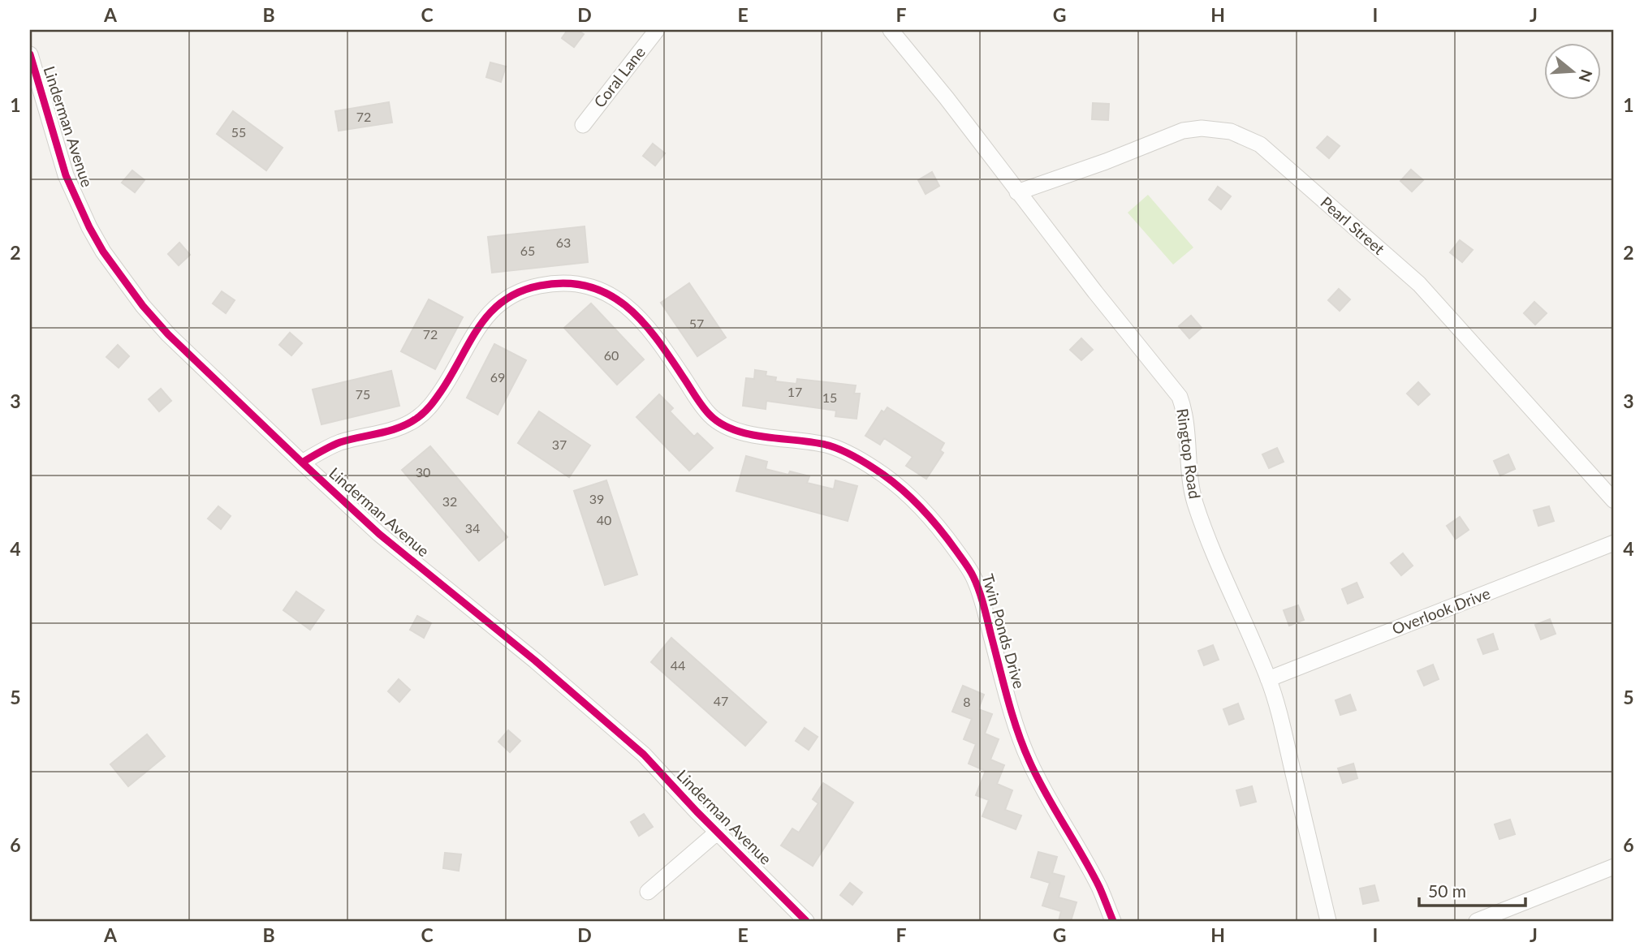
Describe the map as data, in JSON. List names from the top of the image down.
{
  "streets": {
    "street": [
      "Coral Lane",
      "Linderman Avenue",
      "Pearl Street",
      "Ringtop Road",
      "Overlook Drive",
      "Twin Ponds Drive"
    ]
  },
  "crossings": [
    ["Linderman Avenue", "Twin Ponds Drive"],
    ["Pearl Street", "Ringtop Road"],
    ["Ringtop Road", "Overlook Drive"]
  ],
  "house_numbers": [
    "72",
    "55",
    "63",
    "65",
    "57",
    "72",
    "60",
    "69",
    "17",
    "75",
    "15",
    "37",
    "30",
    "39",
    "32",
    "40",
    "34",
    "44",
    "47",
    "8"
  ],
  "scale_bar": "50 m",
  "north": "right",
  "grid": {
    "columns": [
      "A",
      "B",
      "C",
      "D",
      "E",
      "F",
      "G",
      "H",
      "I",
      "J"
    ],
    "rows": [
      "1",
      "2",
      "3",
      "4",
      "5",
      "6"
    ]
  }
}
